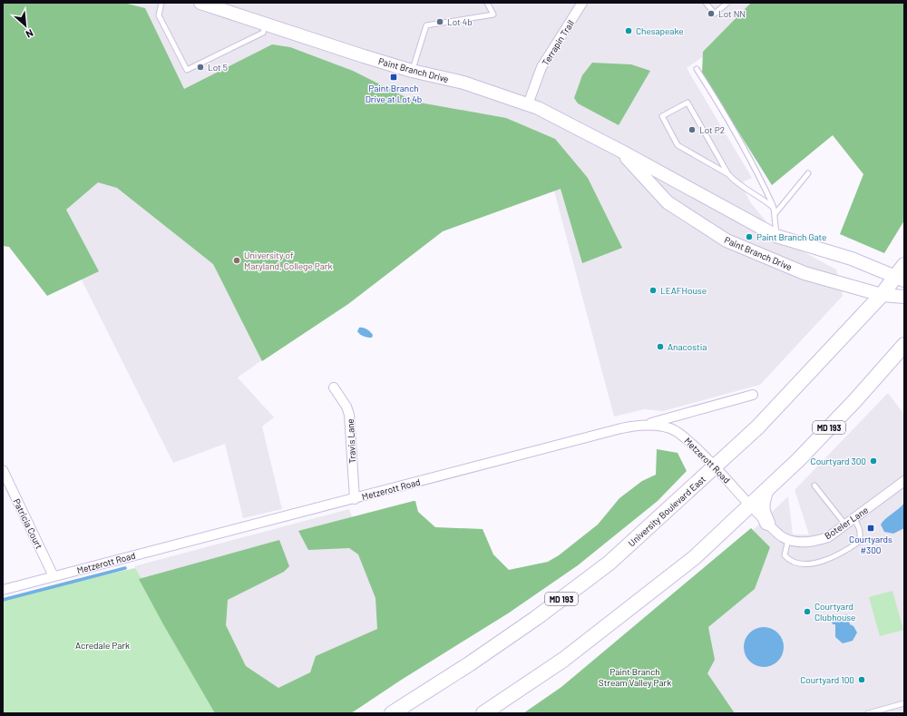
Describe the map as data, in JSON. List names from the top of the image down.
{
  "streets": {
    "main road": ["MD 193", "University Boulevard East"],
    "street": [
      "Terrapin Trail",
      "Paint Branch Drive",
      "Travis Lane",
      "Metzerott Road",
      "Boteler Lane",
      "Patricia Court"
    ]
  },
  "crossings": [
    ["Terrapin Trail", "Paint Branch Drive"],
    ["Paint Branch Drive", "University Boulevard East"],
    ["MD 193", "Metzerott Road"],
    ["MD 193", "Boteler Lane"],
    ["Travis Lane", "Metzerott Road"],
    ["Metzerott Road", "University Boulevard East"],
    ["Metzerott Road", "Boteler Lane"],
    ["Metzerott Road", "Patricia Court"]
  ],
  "parks": ["Acredale Park", "Paint Branch Stream Valley Park"],
  "places": {
    "other": [
      "Lot NN",
      "Lot 4b",
      "Chesapeake",
      "Lot 5",
      "Lot P2",
      "Paint Branch Gate",
      "University of Maryland, College Park",
      "LEAFHouse",
      "Anacostia",
      "Courtyard 300",
      "Courtyard Clubhouse",
      "Courtyard 100"
    ],
    "transit": ["Paint Branch Drive at Lot 4b", "Courtyards #300"]
  },
  "north": "bottom right"
}
